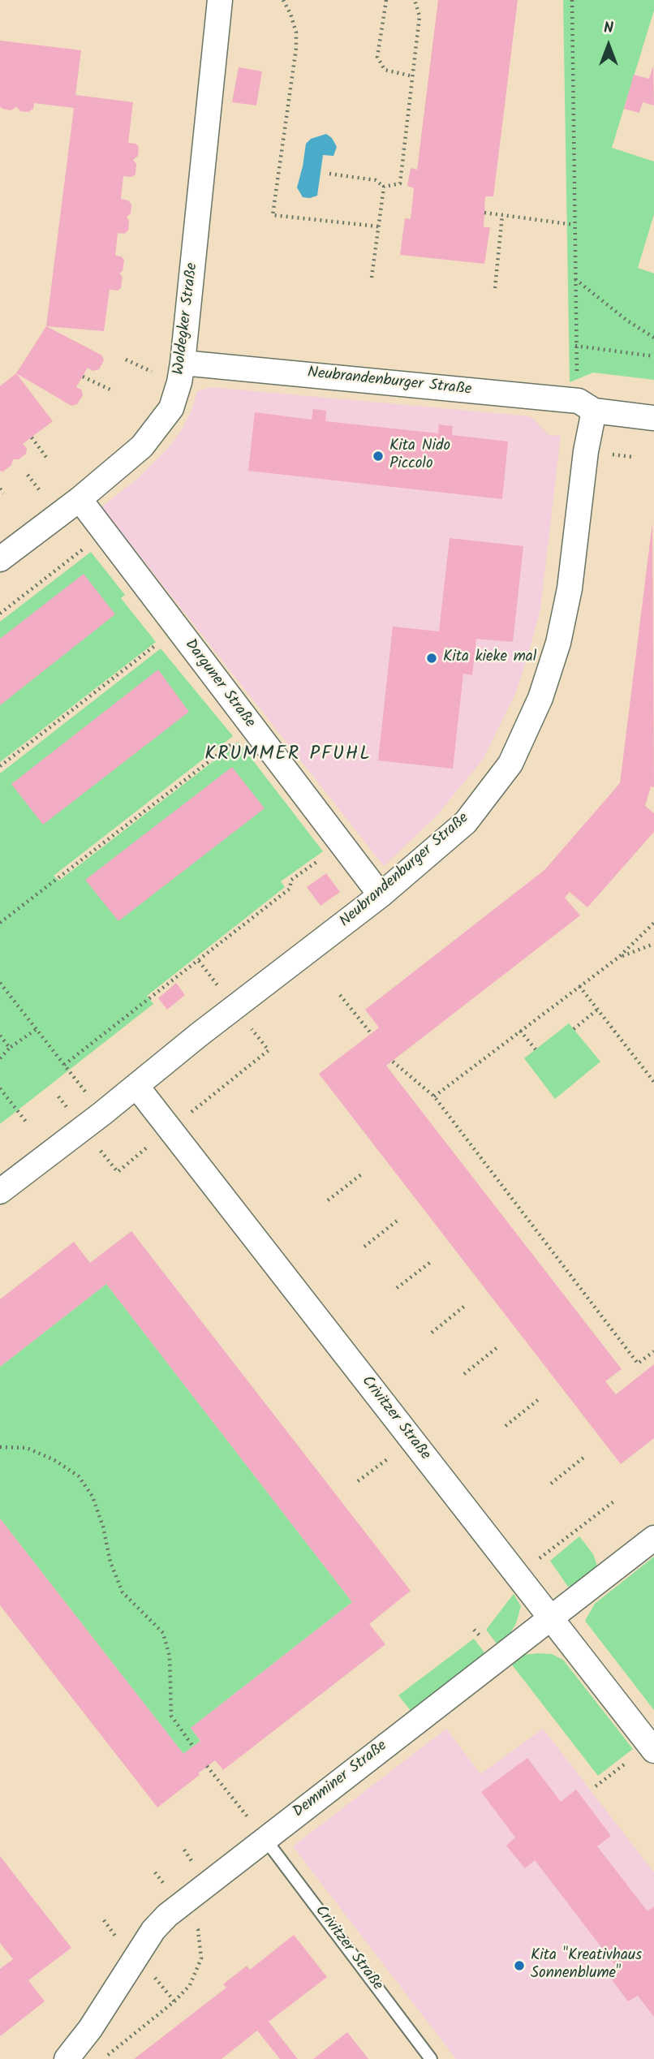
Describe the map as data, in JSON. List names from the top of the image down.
{
  "streets": {
    "street": [
      "Woldegker Straße",
      "Neubrandenburger Straße",
      "Darguner Straße",
      "Crivitzer Straße",
      "Demminer Straße"
    ]
  },
  "crossings": [
    ["Woldegker Straße", "Neubrandenburger Straße"],
    ["Woldegker Straße", "Darguner Straße"],
    ["Neubrandenburger Straße", "Darguner Straße"],
    ["Neubrandenburger Straße", "Crivitzer Straße"],
    ["Crivitzer Straße", "Demminer Straße"]
  ],
  "districts": ["KRUMMER PFUHL"],
  "places": ["Kita Nido Piccolo", "Kita kieke mal", "Kita \"Kreativhaus Sonnenblume\""],
  "north": "top"
}
